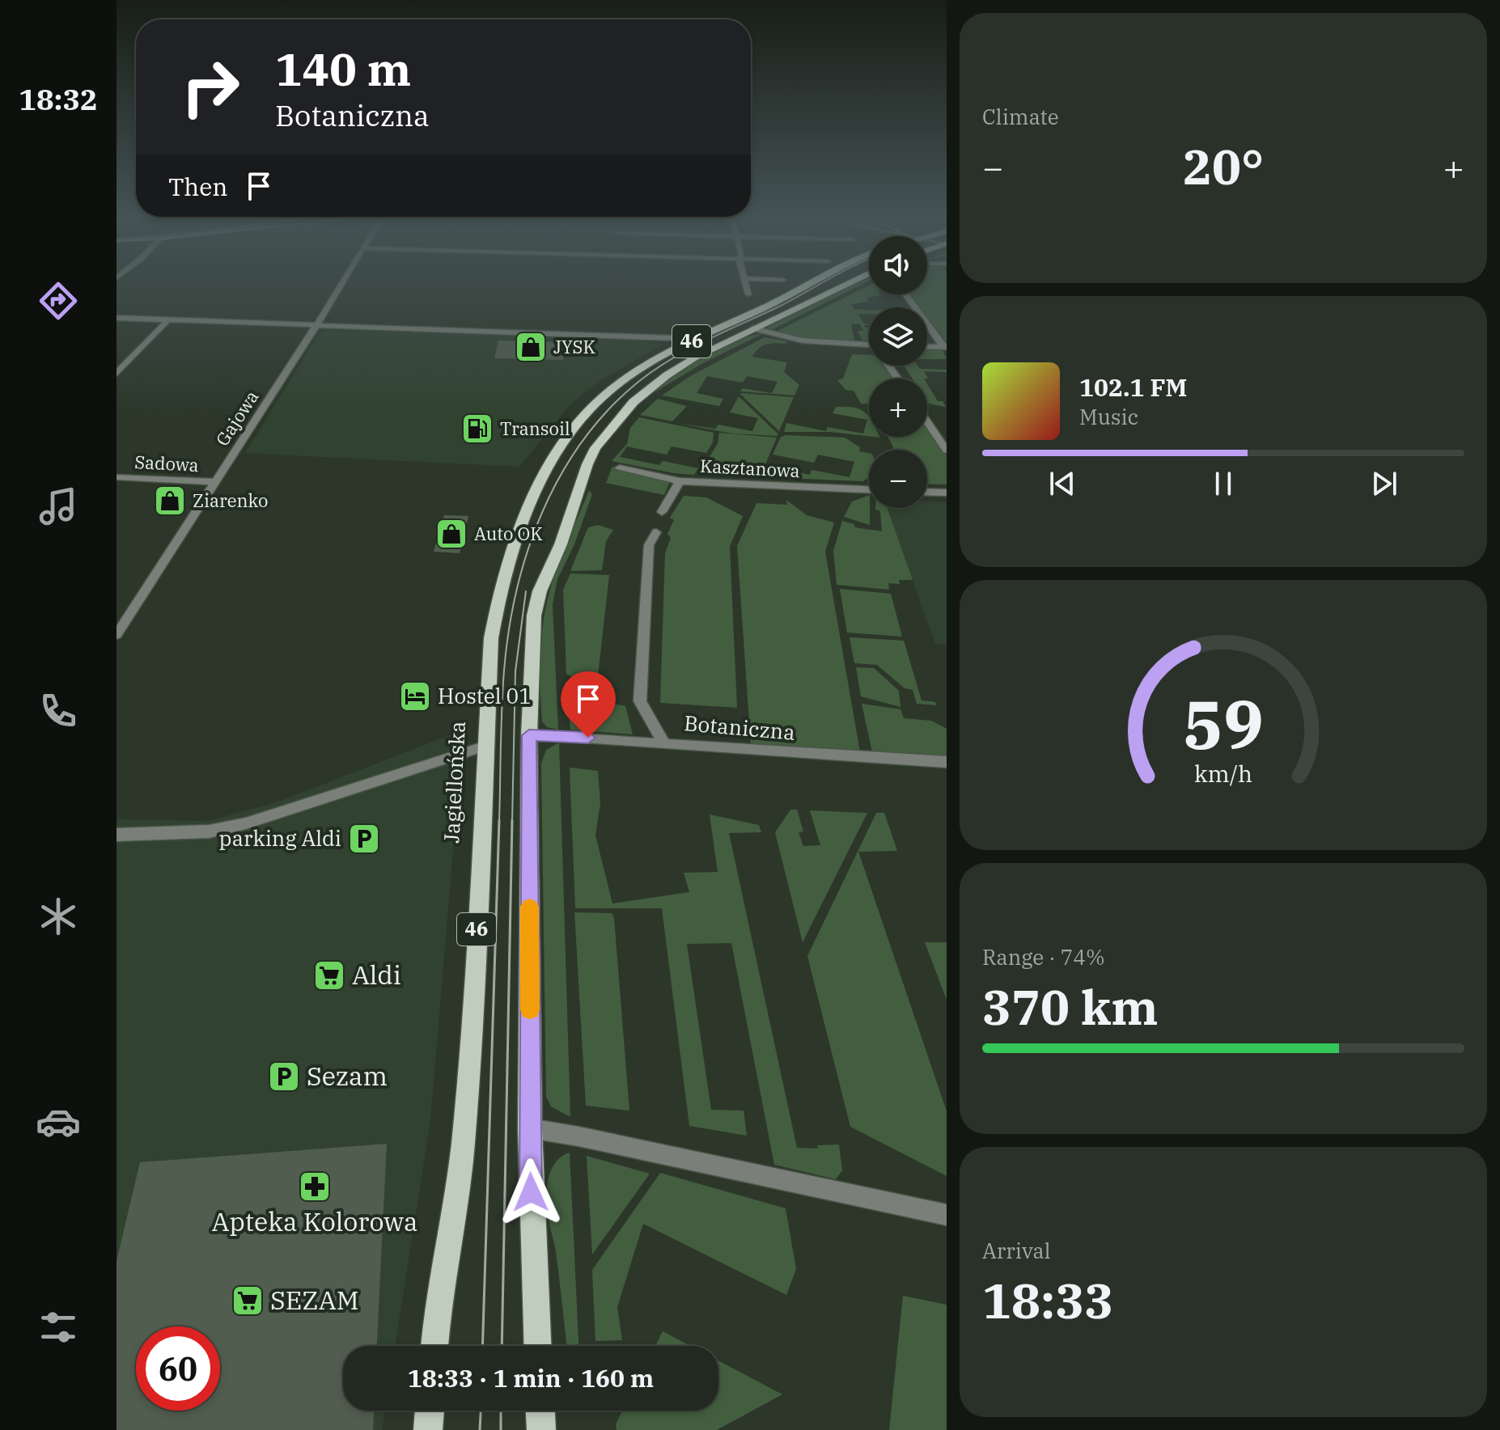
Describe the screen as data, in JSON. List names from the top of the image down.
{
  "streets": {
    "main road": ["46", "Jagiellońska"],
    "street": [
      "Gajowa",
      "Sadowa",
      "Kasztanowa",
      "Botaniczna"
    ]
  },
  "crossings": [
    ["46", "Botaniczna"],
    ["Gajowa", "Sadowa"]
  ],
  "places": {
    "shop": ["JYSK", "Ziarenko", "Auto OK"],
    "fuel station": ["Transoil"],
    "hotel": ["Hostel 01"],
    "parking": ["parking Aldi", "Sezam"],
    "supermarket": ["Aldi", "SEZAM"],
    "pharmacy": ["Apteka Kolorowa"]
  },
  "page": {
    "tabs": "18:32",
    "tile": [
      "Climate",
      ["Range · 74%", "370 km"],
      ["Arrival", "18:33"]
    ],
    "turn": ["140 m", "Botaniczna"],
    "heat": ["−", "20°", "+"],
    "then": "Then",
    "map_buttons": ["+", "−"],
    "song": ["102.1 FM", "Music"],
    "limit": "60",
    "trip": "18:33 · 1 min · 160 m",
    "gauge": ["59", "km/h"]
  }
}
